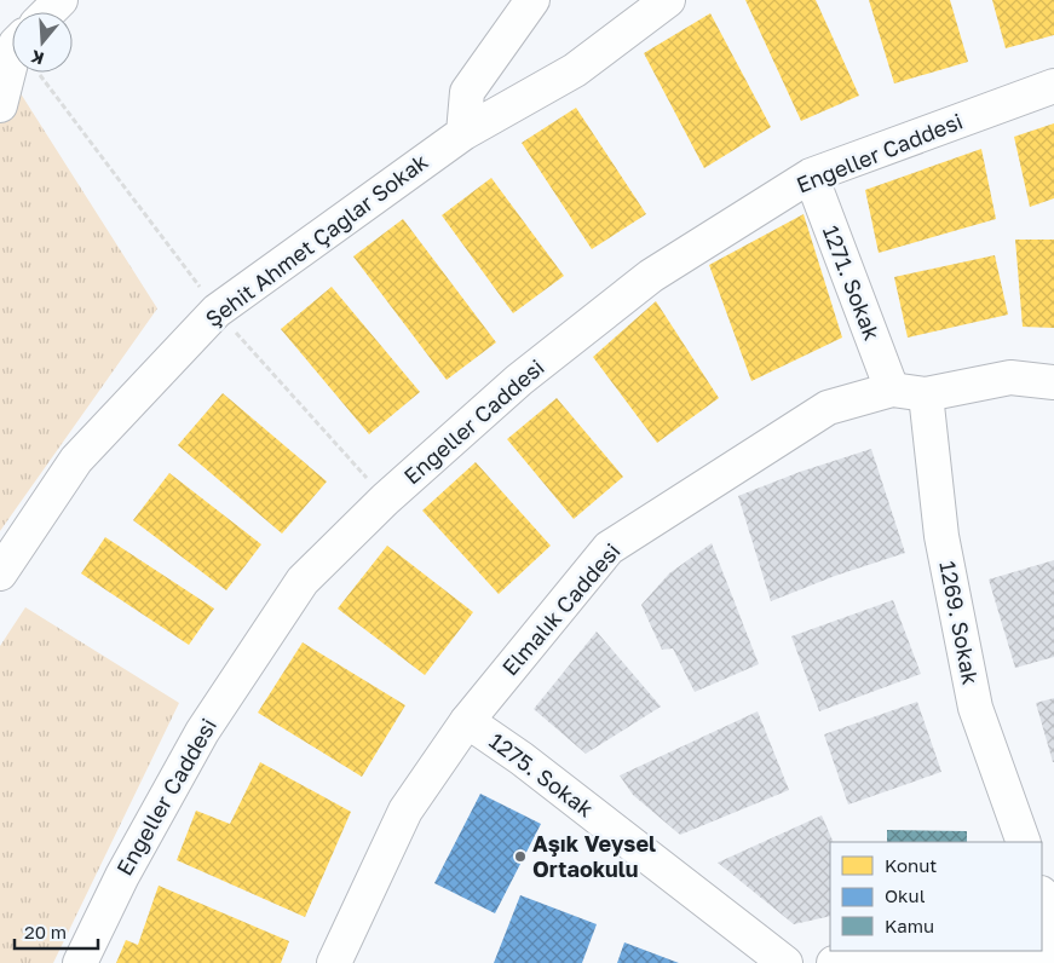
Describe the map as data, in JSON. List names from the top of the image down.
{
  "streets": {
    "street": [
      "Engeller Caddesi",
      "Şehit Ahmet Çağlar Sokak",
      "1271. Sokak",
      "Elmalık Caddesi",
      "1269. Sokak",
      "1275. Sokak"
    ]
  },
  "crossings": [
    ["Engeller Caddesi", "1271. Sokak"],
    ["1271. Sokak", "Elmalık Caddesi"],
    ["Elmalık Caddesi", "1269. Sokak"],
    ["Elmalık Caddesi", "1275. Sokak"]
  ],
  "places": ["Aşık Veysel Ortaokulu"],
  "legend": ["Konut", "Okul", "Kamu"],
  "scale_bar": "20 m",
  "north": "bottom"
}
